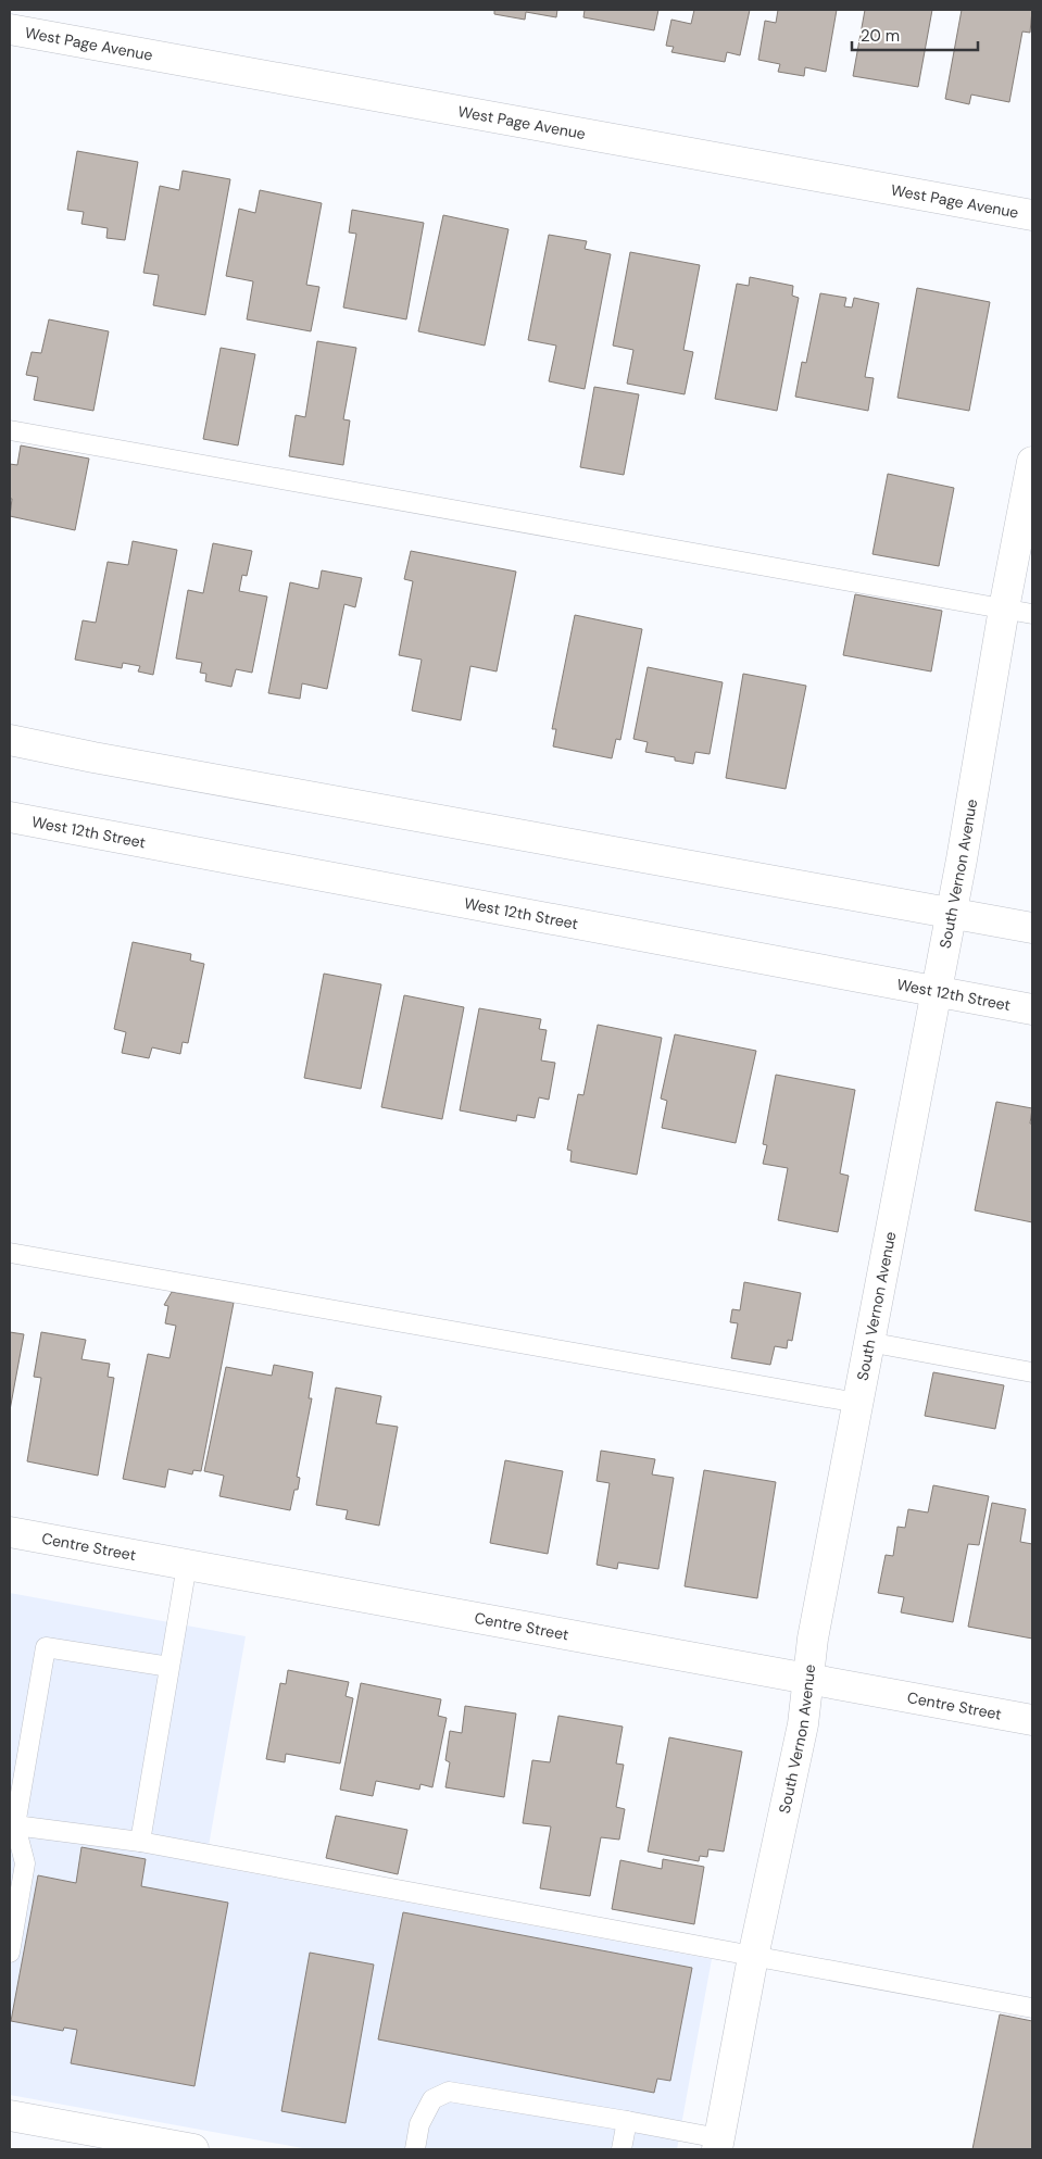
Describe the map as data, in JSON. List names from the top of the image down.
{
  "streets": {
    "street": [
      "West Page Avenue",
      "West 12th Street",
      "South Vernon Avenue",
      "Centre Street"
    ]
  },
  "crossings": [
    ["West 12th Street", "South Vernon Avenue"],
    ["South Vernon Avenue", "Centre Street"]
  ],
  "scale_bar": "20 m"
}
